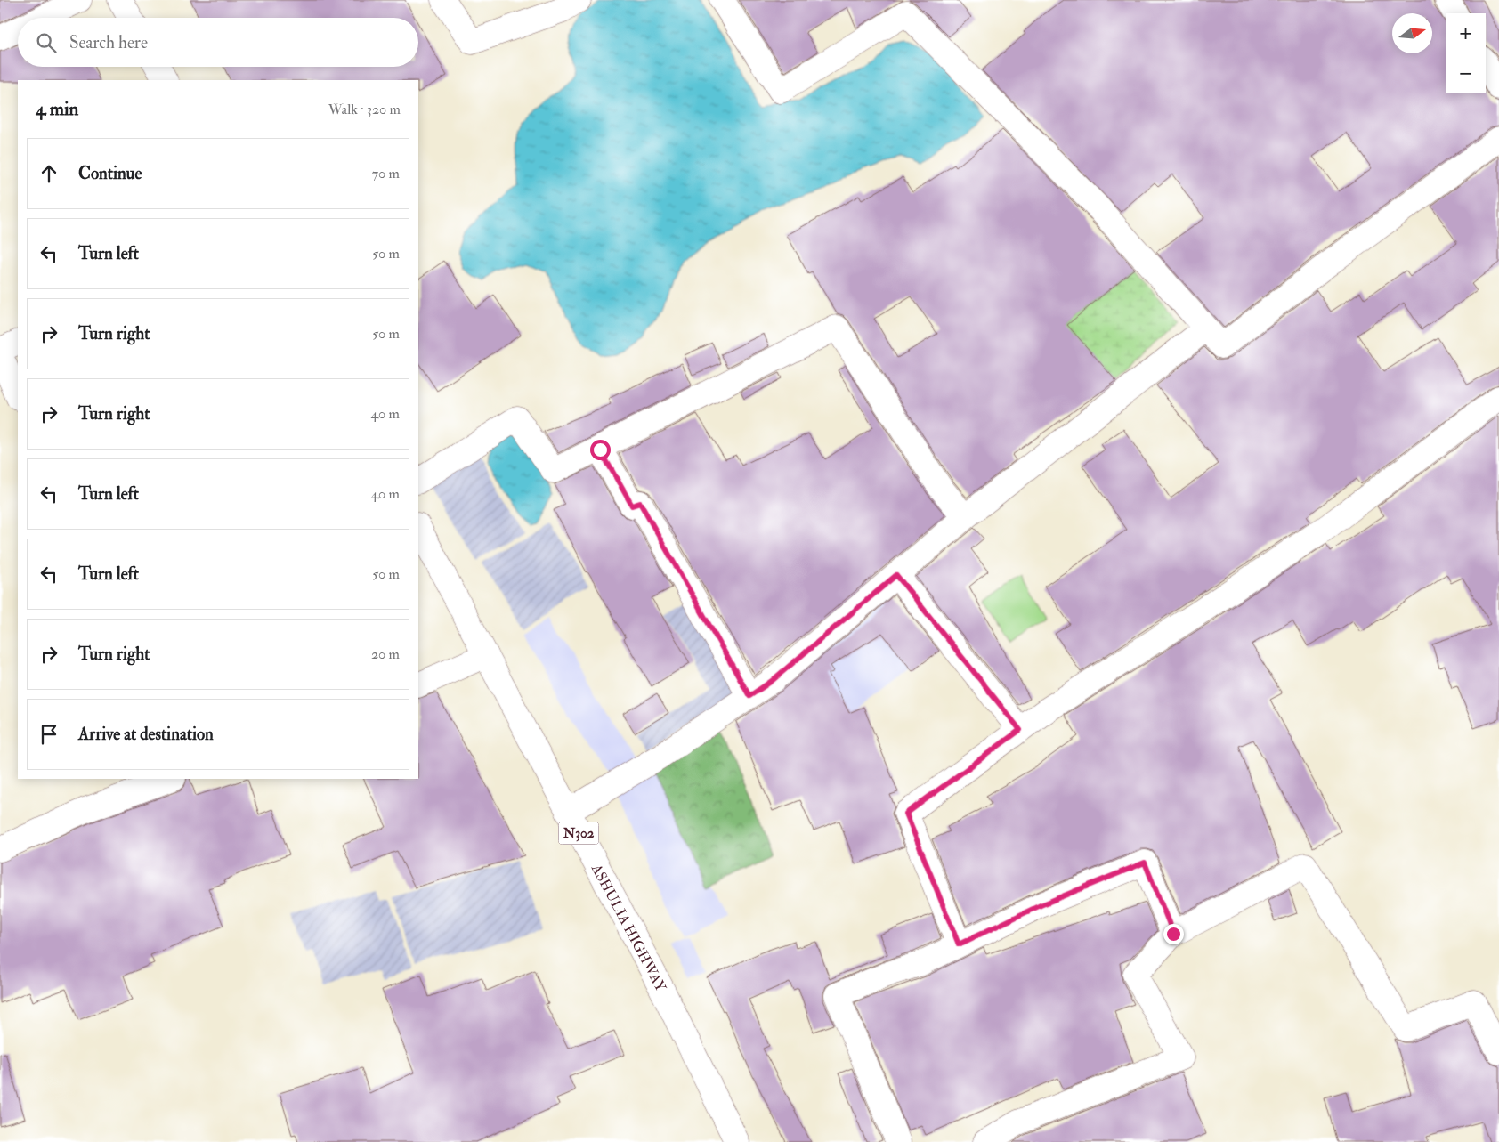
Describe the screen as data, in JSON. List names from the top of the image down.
{
  "streets": {
    "main road": ["N302", "ASHULIA HIGHWAY"]
  },
  "north": "right",
  "page": {
    "map_buttons": ["+", "−"],
    "search": "Search here",
    "heading": ["4 min", "Walk · 320 m"],
    "list": [
      ["Continue", "70 m"],
      ["Turn left", "50 m"],
      ["Turn right", "50 m"],
      ["Turn right", "40 m"],
      ["Turn left", "40 m"],
      ["Turn left", "50 m"],
      ["Turn right", "20 m"],
      "Arrive at destination"
    ]
  }
}
